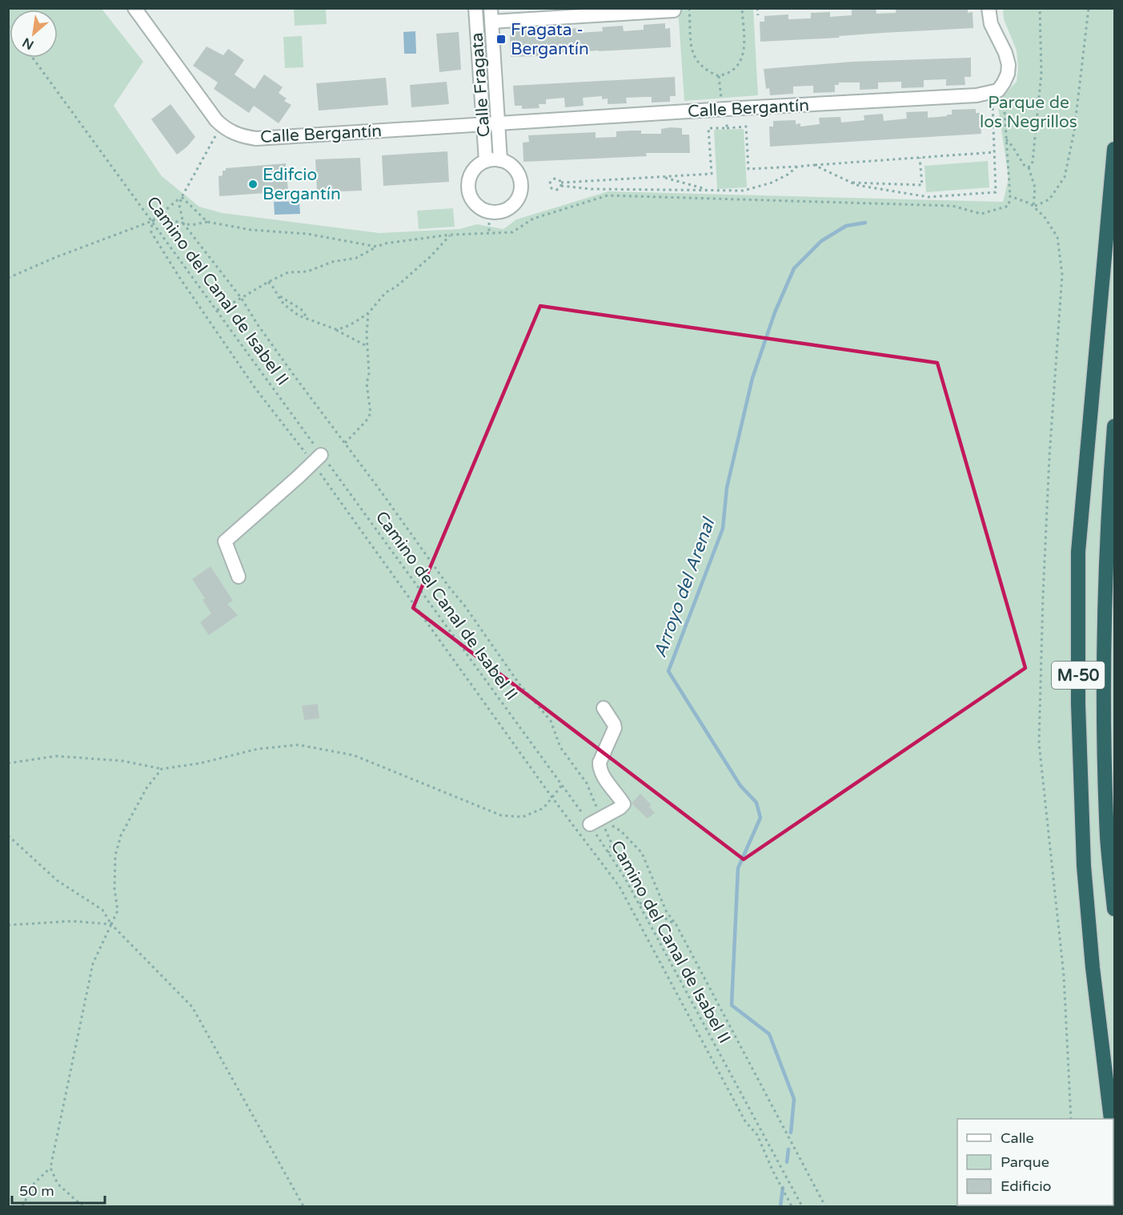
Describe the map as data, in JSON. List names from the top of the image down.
{
  "streets": {
    "highway": ["M-50"],
    "street": ["Calle Fragata", "Calle Bergantín"],
    "path": ["Camino del Canal de Isabel II"]
  },
  "crossings": [
    ["Calle Fragata", "Calle Bergantín"]
  ],
  "water": ["Arroyo del Arenal"],
  "parks": ["Parque de los Negrillos"],
  "places": {
    "transit": ["Fragata - Bergantín"],
    "other": ["Edifcio Bergantín"]
  },
  "legend": ["Calle", "Parque", "Edificio"],
  "scale_bar": "50 m",
  "north": "bottom left"
}
